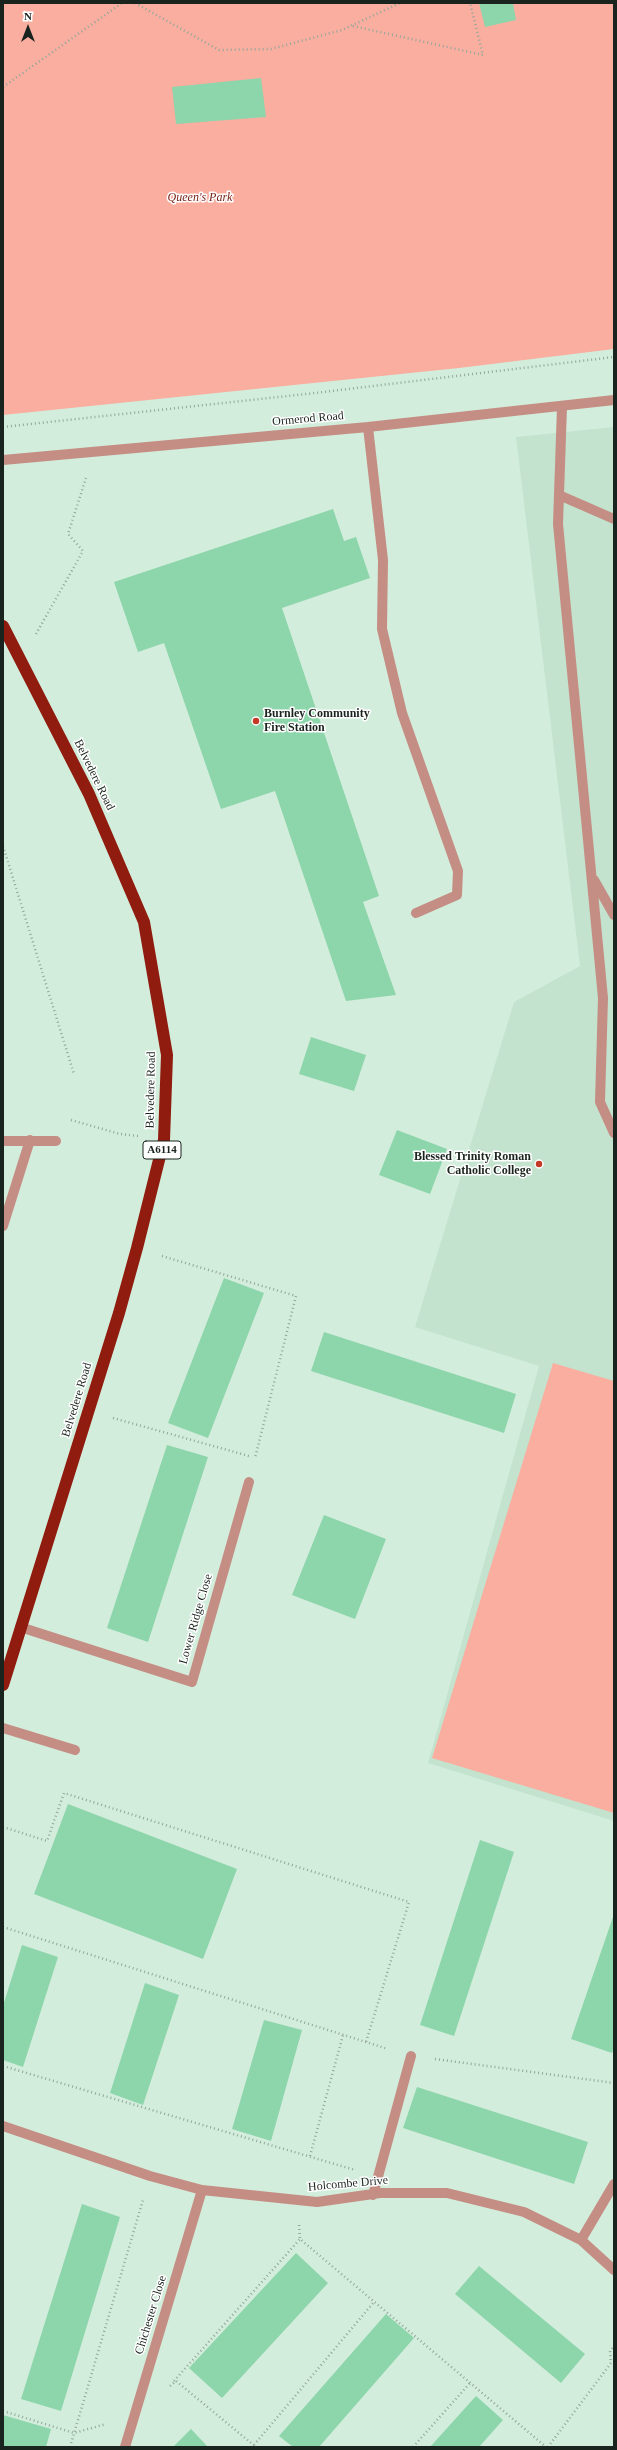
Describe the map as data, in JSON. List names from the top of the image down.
{
  "streets": {
    "highway": ["Belvedere Road", "A6114"],
    "street": [
      "Ormerod Road",
      "Lower Ridge Close",
      "Holcombe Drive",
      "Chichester Close"
    ]
  },
  "crossings": [
    ["Belvedere Road", "Lower Ridge Close"],
    ["Holcombe Drive", "Chichester Close"]
  ],
  "parks": ["Queen's Park"],
  "places": ["Burnley Community Fire Station", "Blessed Trinity Roman Catholic College"],
  "north": "top"
}
